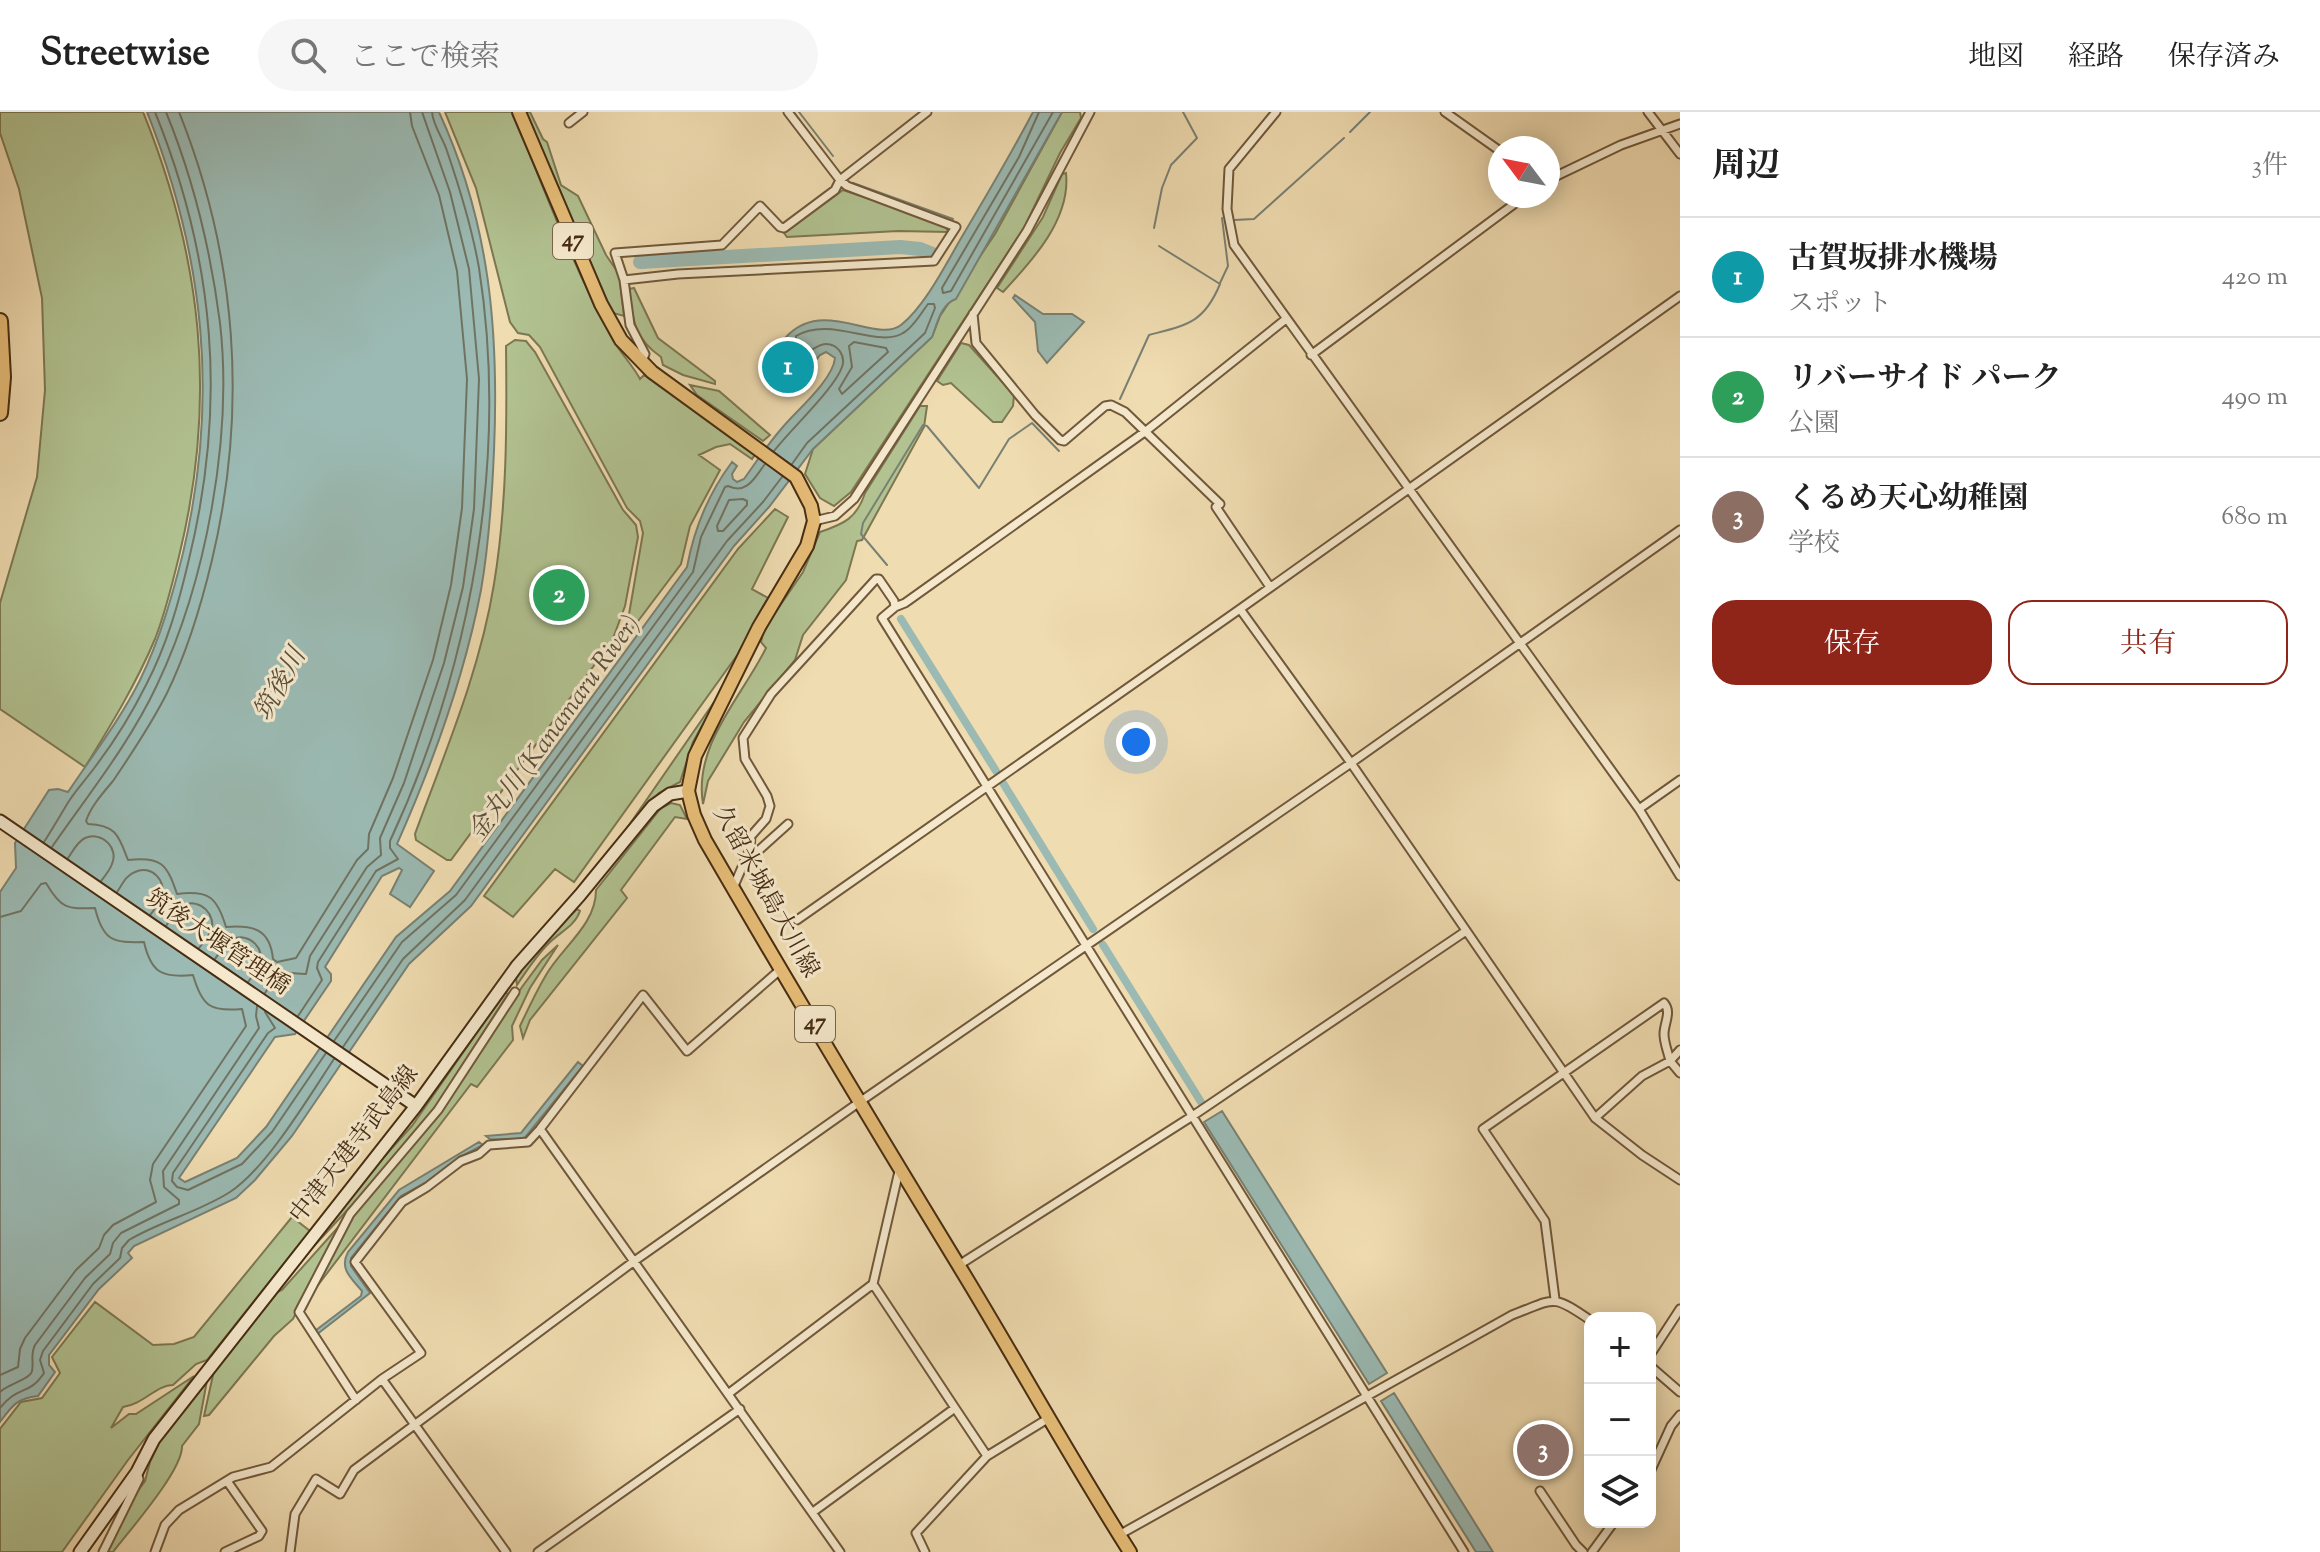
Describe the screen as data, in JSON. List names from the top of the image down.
{
  "streets": {
    "main road": [
      "47",
      "久留米城島大川線",
      "筑後大堰管理橋",
      "中津天建寺武島線"
    ]
  },
  "crossings": [
    ["47", "久留米城島大川線"],
    ["久留米城島大川線", "中津天建寺武島線"],
    ["筑後大堰管理橋", "中津天建寺武島線"]
  ],
  "water": ["筑後川", "金丸川 (Kanamaru River)"],
  "north": "top left",
  "page": {
    "header": "Streetwise",
    "search": "ここで検索",
    "nav": ["地図", "経路", "保存済み"],
    "heading": ["周辺", "3件"],
    "list": [
      {
        "mark": "1",
        "name": "古賀坂排水機場",
        "note": "スポット",
        "value": "420 m"
      },
      {
        "mark": "2",
        "name": "リバーサイド パーク",
        "note": "公園",
        "value": "490 m"
      },
      {
        "mark": "3",
        "name": "くるめ天心幼稚園",
        "note": "学校",
        "value": "680 m"
      }
    ],
    "pins": ["1", "2", "3"],
    "buttons": ["保存", "共有"],
    "map_buttons": ["+", "−"]
  }
}
